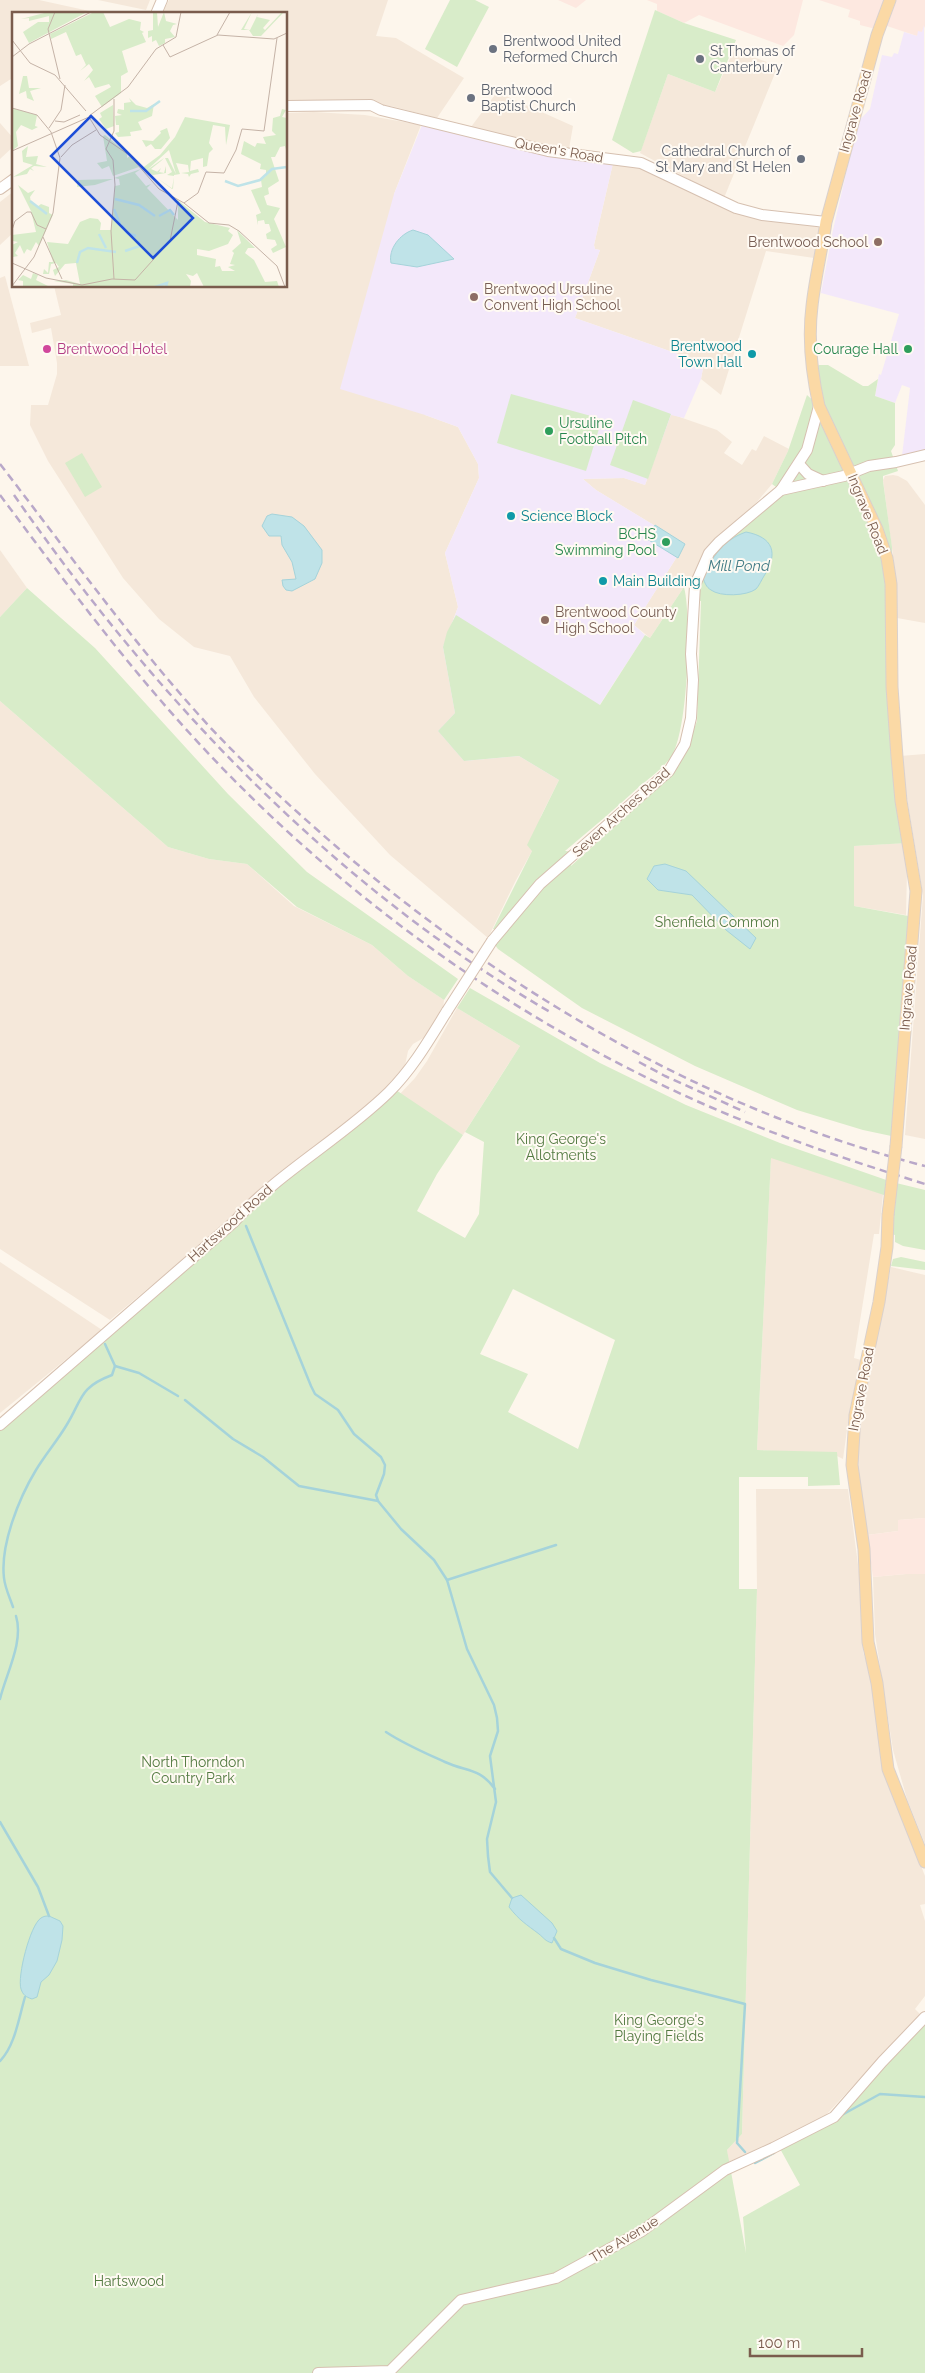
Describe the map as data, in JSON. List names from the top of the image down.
{
  "streets": {
    "main road": ["Ingrave Road"],
    "street": [
      "Queen's Road",
      "Seven Arches Road",
      "Hartswood Road",
      "The Avenue"
    ]
  },
  "crossings": [
    ["Ingrave Road", "Queen's Road"],
    ["Ingrave Road", "Seven Arches Road"],
    ["Seven Arches Road", "Hartswood Road"]
  ],
  "water": ["Mill Pond"],
  "parks": [
    "Shenfield Common",
    "King George's Allotments",
    "North Thorndon Country Park",
    "King George's Playing Fields",
    "Hartswood"
  ],
  "places": [
    "Brentwood United Reformed Church",
    "St Thomas of Canterbury",
    "Brentwood Baptist Church",
    "Cathedral Church of St Mary and St Helen",
    "Brentwood School",
    "Brentwood Ursuline Convent High School",
    "Brentwood Hotel",
    "Courage Hall",
    "Brentwood Town Hall",
    "Ursuline Football Pitch",
    "Science Block",
    "BCHS Swimming Pool",
    "Main Building",
    "Brentwood County High School"
  ],
  "scale_bar": "100 m"
}
